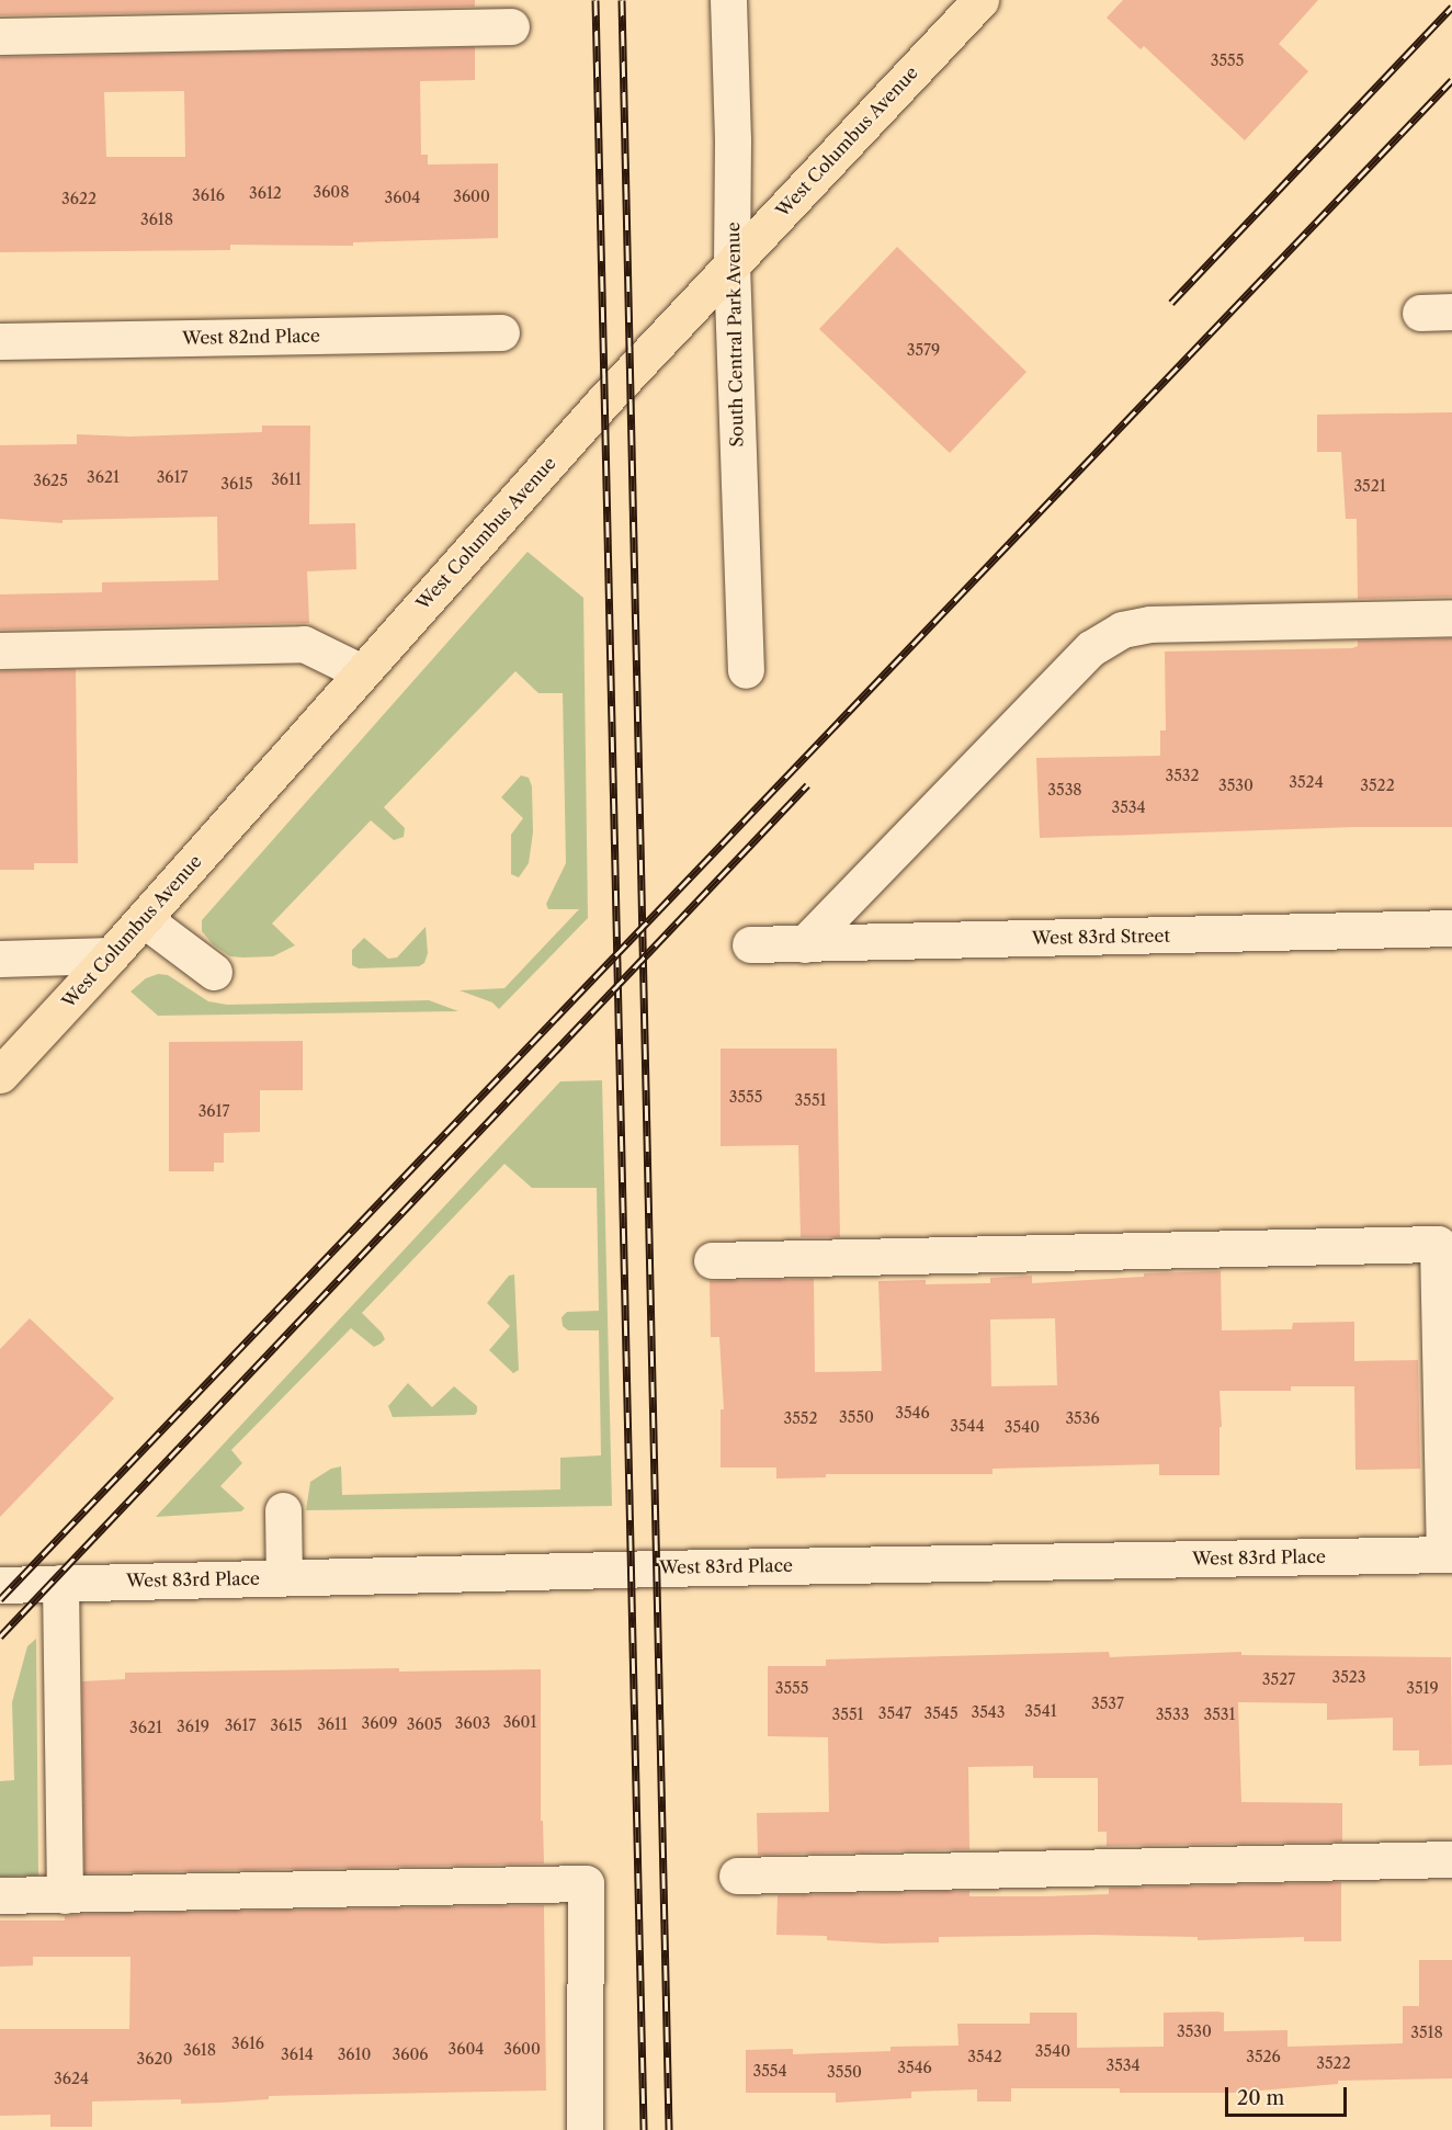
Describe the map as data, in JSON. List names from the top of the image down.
{
  "streets": {
    "main road": ["West Columbus Avenue"],
    "street": [
      "South Central Park Avenue",
      "West 82nd Place",
      "West 83rd Street",
      "West 83rd Place"
    ]
  },
  "crossings": [
    ["West Columbus Avenue", "South Central Park Avenue"]
  ],
  "house_numbers": [
    "3555",
    "3608",
    "3612",
    "3616",
    "3600",
    "3604",
    "3622",
    "3618",
    "3579",
    "3621",
    "3617",
    "3611",
    "3625",
    "3615",
    "3521",
    "3532",
    "3524",
    "3530",
    "3522",
    "3538",
    "3534",
    "3555",
    "3551",
    "3617",
    "3546",
    "3550",
    "3552",
    "3536",
    "3544",
    "3540",
    "3523",
    "3527",
    "3555",
    "3519",
    "3537",
    "3541",
    "3543",
    "3547",
    "3545",
    "3551",
    "3533",
    "3531",
    "3601",
    "3609",
    "3603",
    "3611",
    "3605",
    "3617",
    "3615",
    "3619",
    "3621",
    "3530",
    "3518",
    "3616",
    "3604",
    "3600",
    "3618",
    "3540",
    "3614",
    "3610",
    "3606",
    "3542",
    "3526",
    "3620",
    "3522",
    "3534",
    "3546",
    "3554",
    "3550",
    "3624"
  ],
  "scale_bar": "20 m"
}
